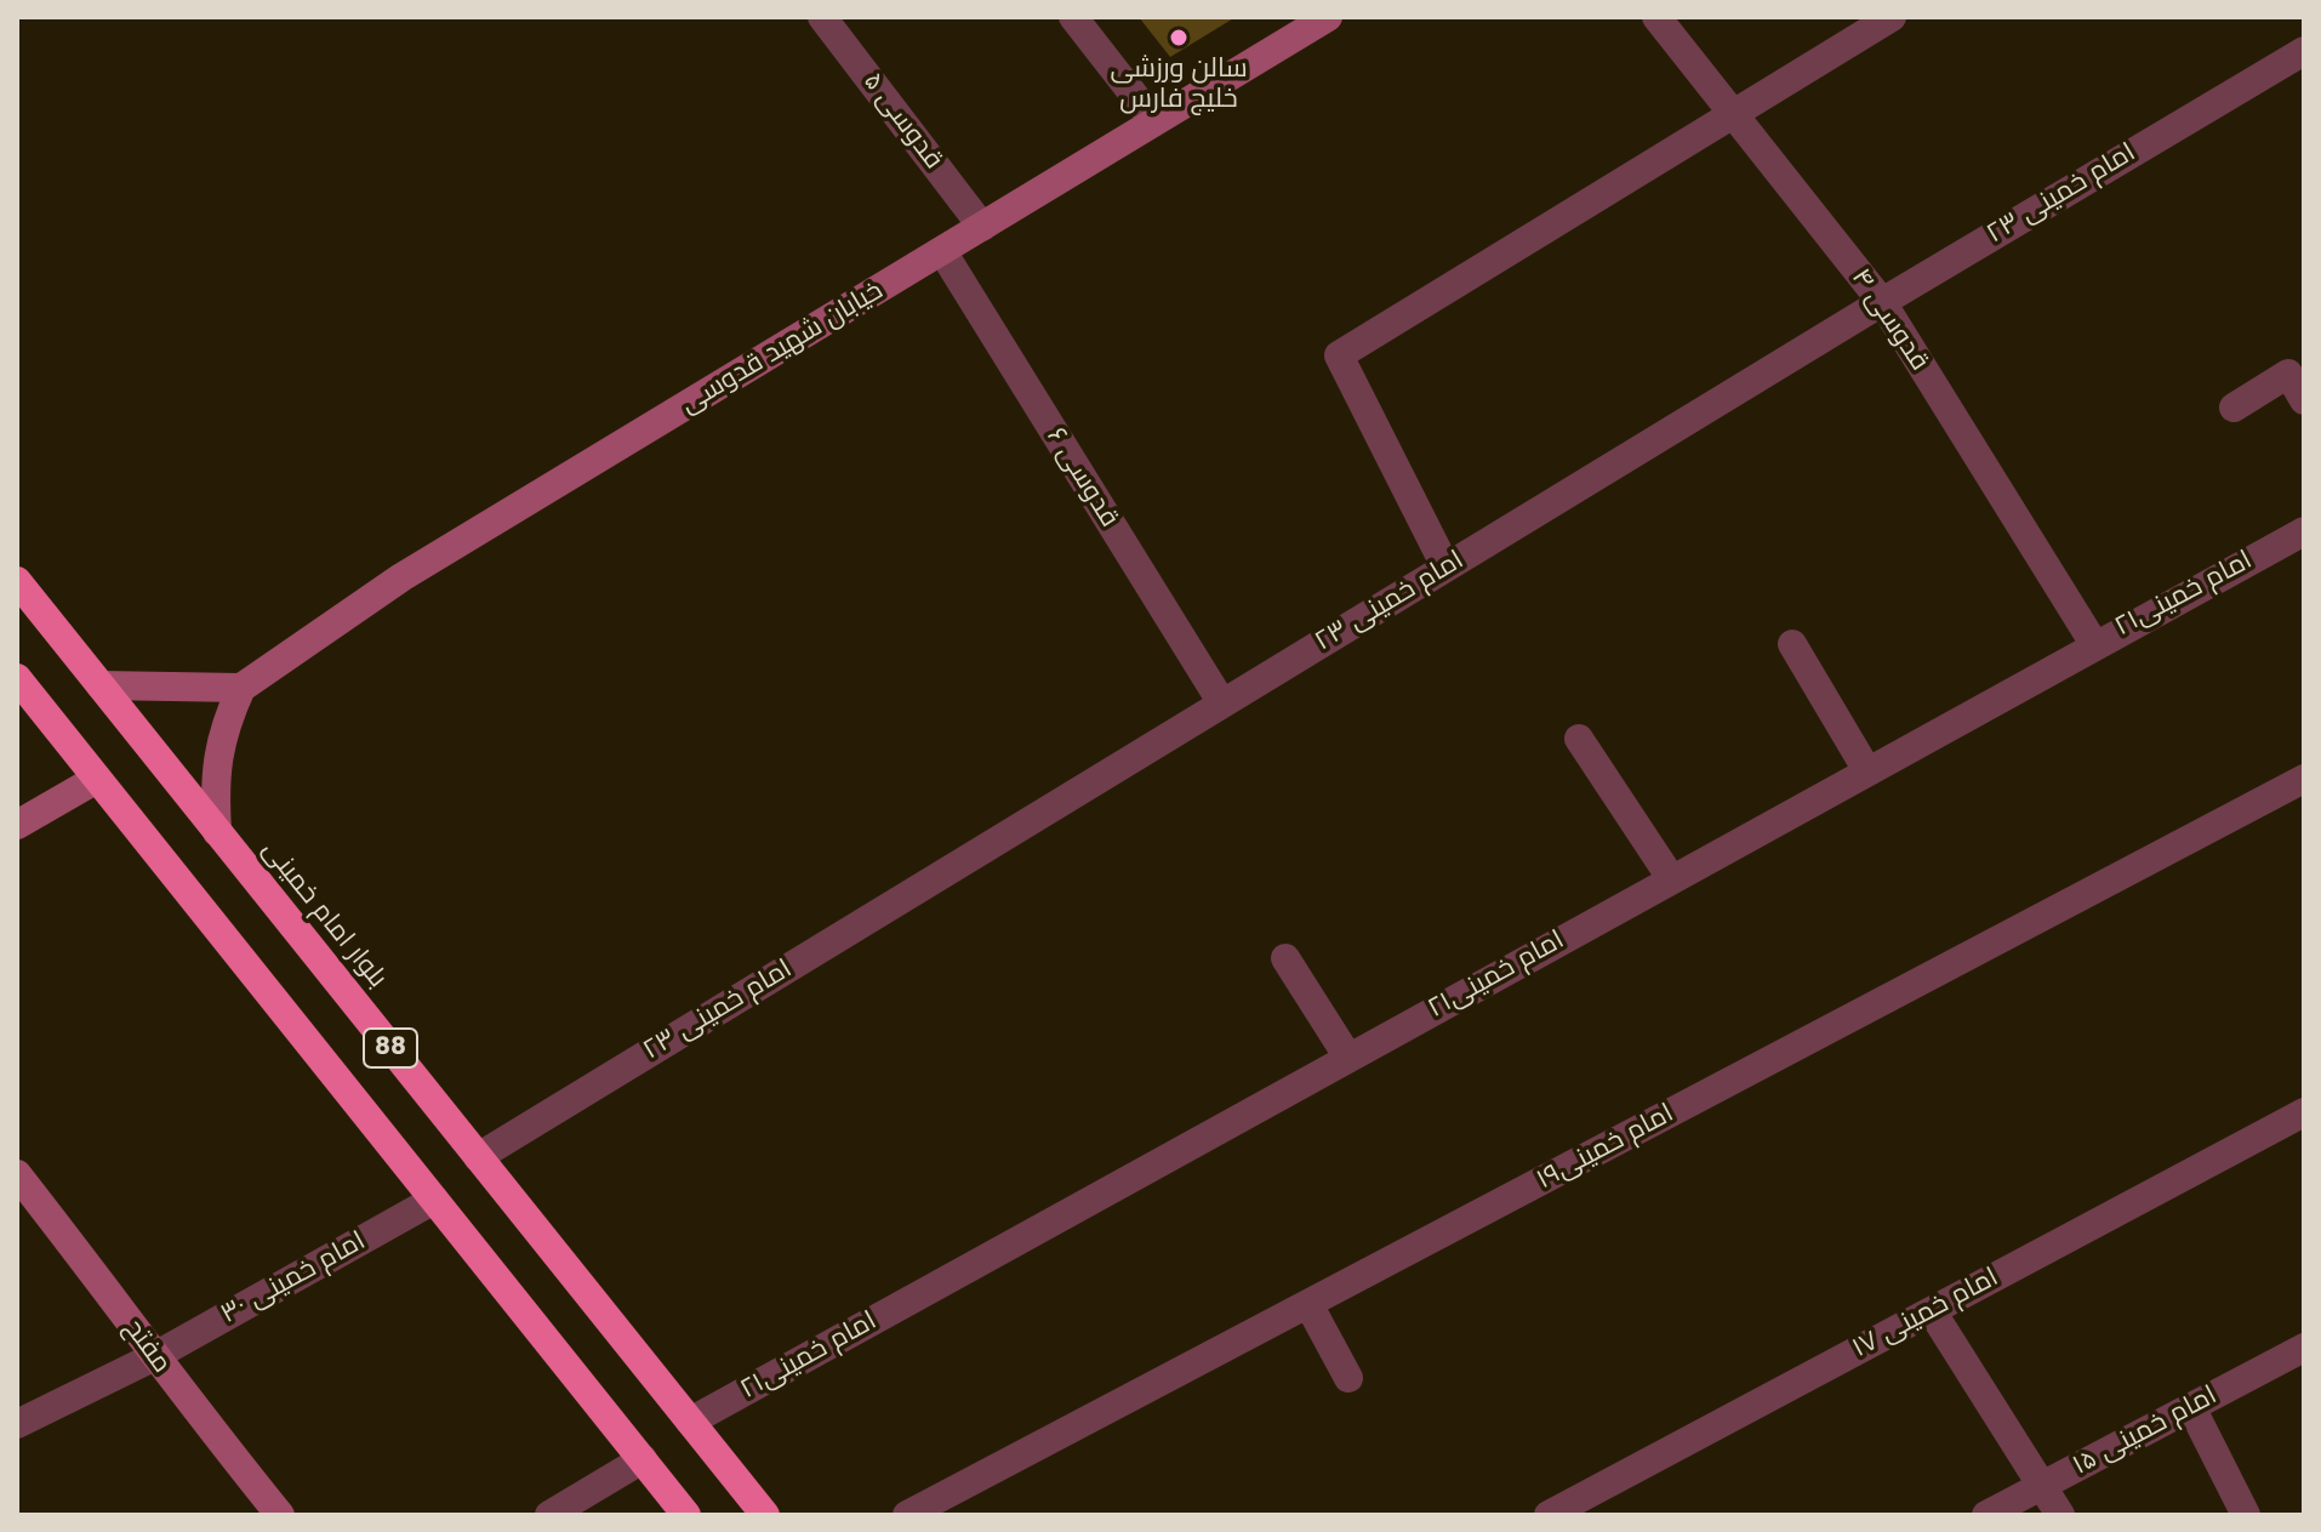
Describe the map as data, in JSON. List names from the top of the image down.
{
  "streets": {
    "highway": ["بلوار امام خمینی", "88"],
    "main road": ["خیابان شهید قدوسی", "مفتح"],
    "street": [
      "قدوسی ۵",
      "امام خمینی ۲۳",
      "قدوسی ۴",
      "قدوسی ۶",
      "امام خمینی۲۱",
      "امام خمینی۱۹",
      "امام خمینی ۳۰",
      "امام خمینی ۱۷",
      "امام خمینی ۱۵"
    ]
  },
  "crossings": [
    ["قدوسی ۵", "خیابان شهید قدوسی"],
    ["امام خمینی ۲۳", "قدوسی ۴"],
    ["امام خمینی ۲۳", "قدوسی ۶"],
    ["امام خمینی ۲۳", "بلوار امام خمینی"],
    ["قدوسی ۴", "امام خمینی۲۱"],
    ["خیابان شهید قدوسی", "قدوسی ۶"],
    ["امام خمینی۲۱", "بلوار امام خمینی"],
    ["88", "امام خمینی ۳۰"],
    ["امام خمینی ۳۰", "مفتح"]
  ],
  "places": ["سالن ورزشی خلیج فارس"]
}
